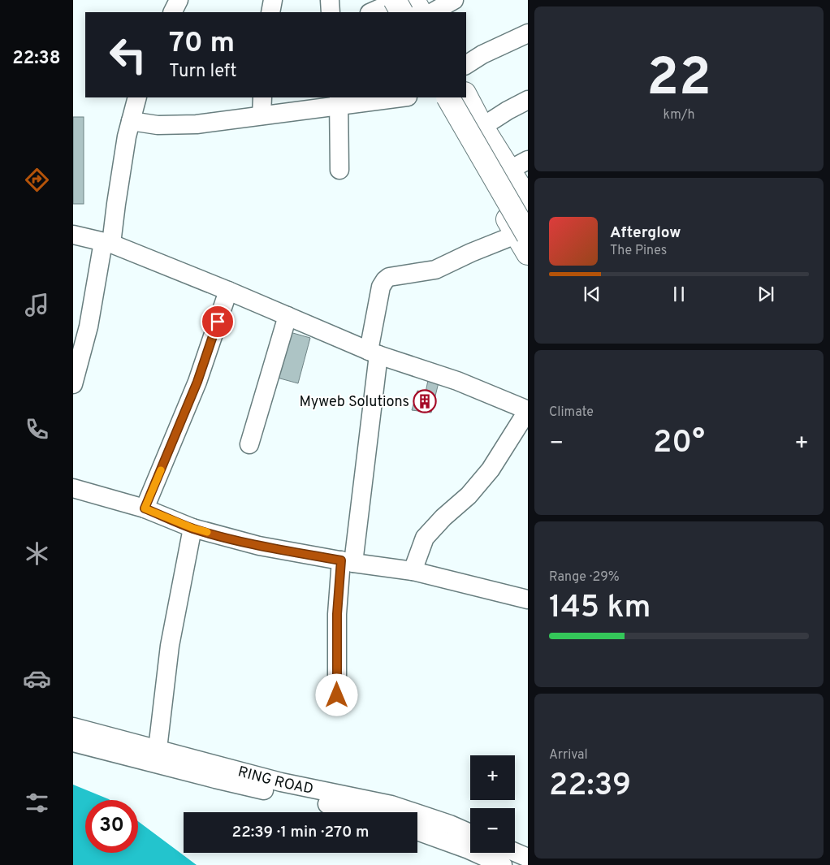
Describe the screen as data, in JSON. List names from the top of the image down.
{
  "streets": {
    "street": ["RING ROAD"]
  },
  "places": {
    "building": ["Myweb Solutions"]
  },
  "page": {
    "tabs": "22:38",
    "tile": [
      ["22", "km/h"],
      "Climate",
      ["Range · 29%", "145 km"],
      ["Arrival", "22:39"]
    ],
    "turn": ["70 m", "Turn left"],
    "song": ["Afterglow", "The Pines"],
    "heat": ["−", "20°", "+"],
    "map_buttons": ["+", "−"],
    "limit": "30",
    "trip": "22:39 · 1 min · 270 m"
  }
}
